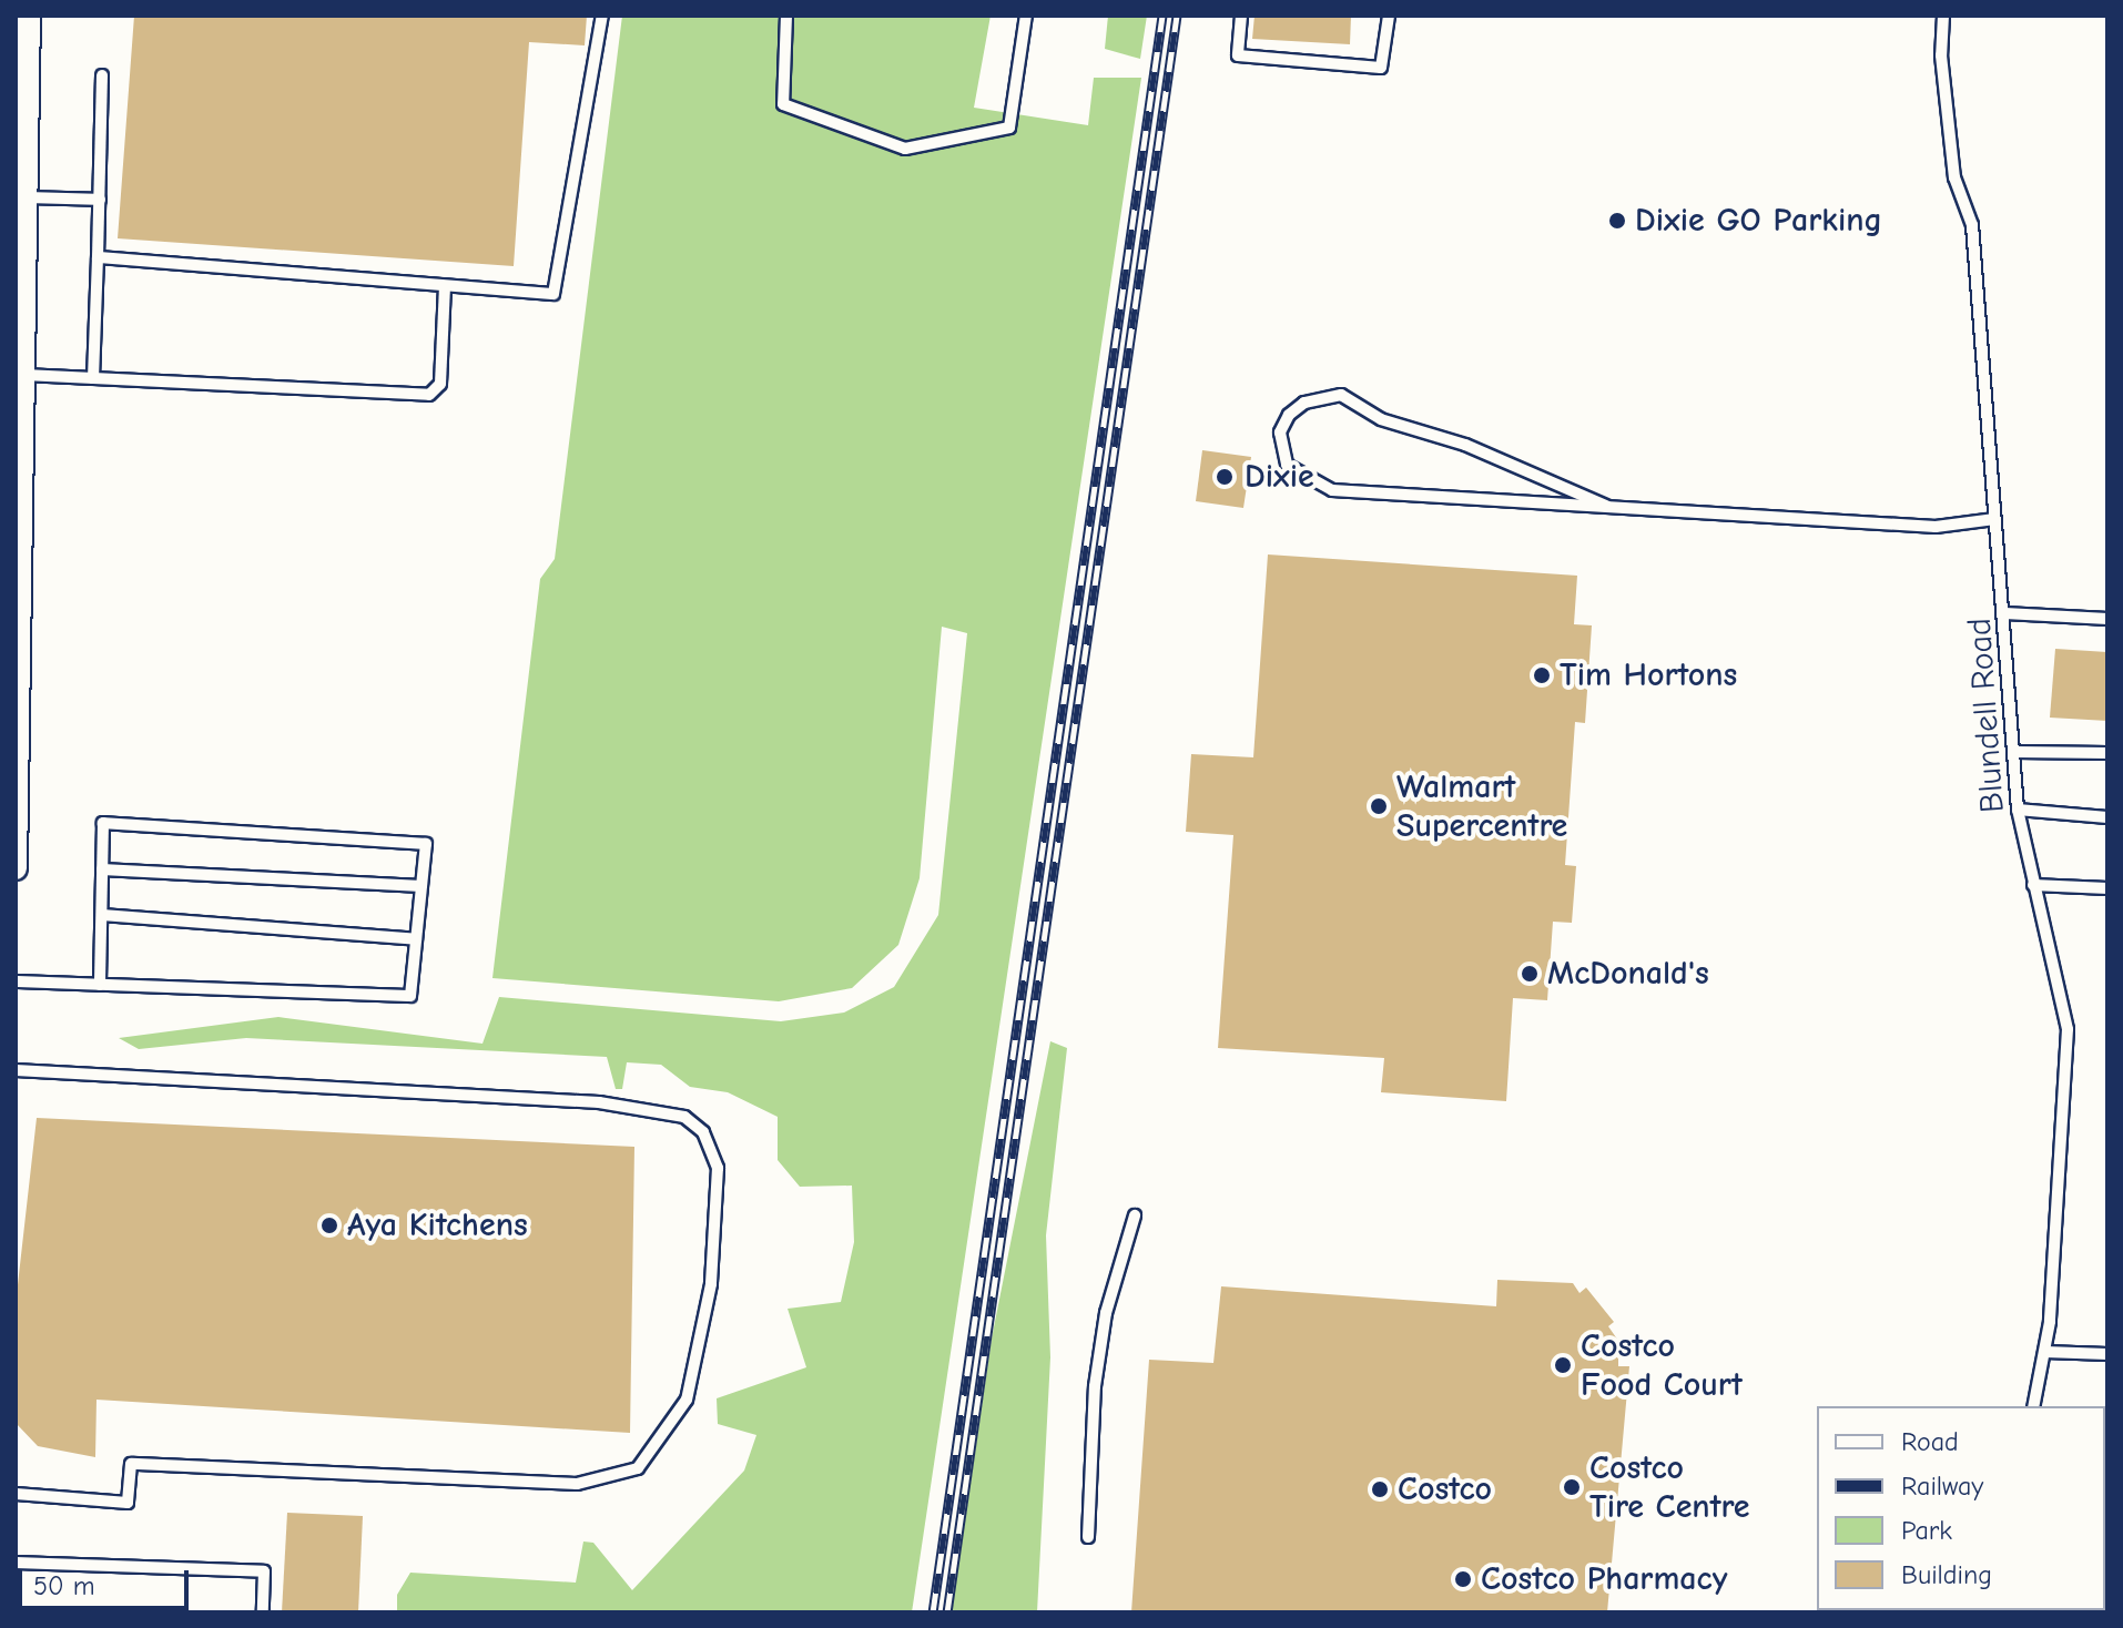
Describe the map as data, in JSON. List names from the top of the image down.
{
  "streets": {
    "lane": ["Blundell Road"]
  },
  "places": [
    "Dixie GO Parking",
    "Dixie",
    "Tim Hortons",
    "Walmart Supercentre",
    "McDonald's",
    "Aya Kitchens",
    "Costco Food Court",
    "Costco Tire Centre",
    "Costco",
    "Costco Pharmacy"
  ],
  "legend": [
    "Road",
    "Railway",
    "Park",
    "Building"
  ],
  "scale_bar": "50 m"
}
